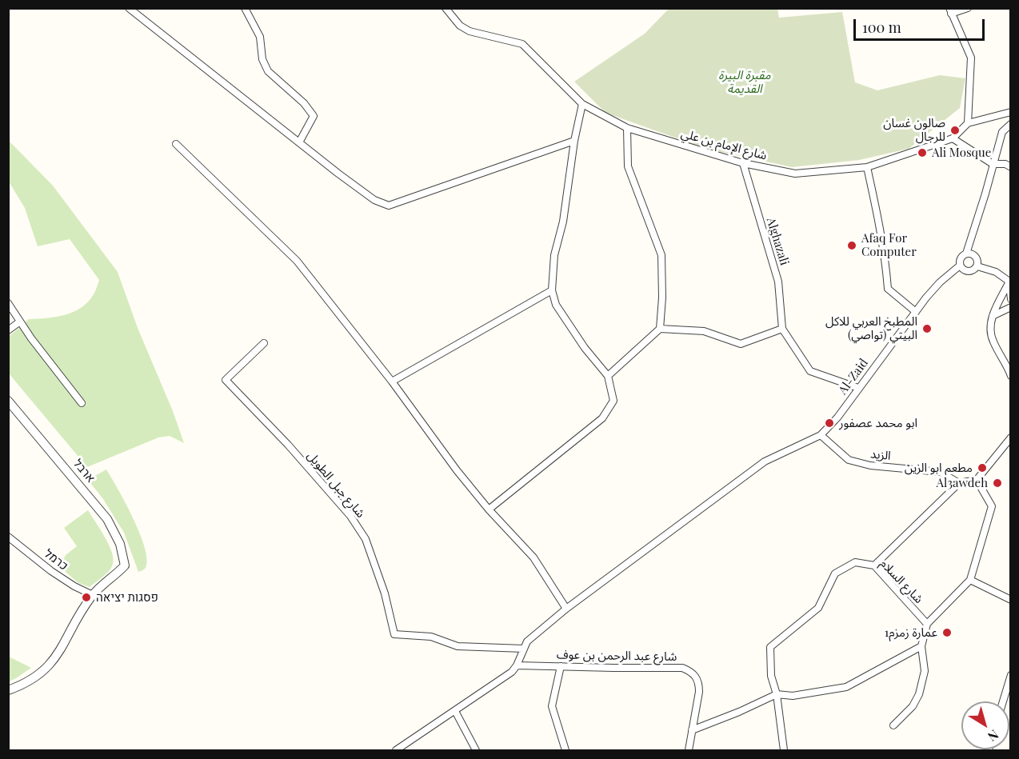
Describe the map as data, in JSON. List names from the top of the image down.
{
  "streets": {
    "street": [
      "شارع الإمام بن علي",
      "Alghazali",
      "Al-Zaid",
      "الزيد",
      "ארבל",
      "شارع جبل الطويل",
      "כרמל",
      "شارع السلام",
      "شارع عبد الرحمن بن عوف"
    ]
  },
  "crossings": [
    ["شارع الإمام بن علي", "Alghazali"],
    ["Al-Zaid", "الزيد"],
    ["ארבל", "כרמל"]
  ],
  "parks": ["مقبرة البيرة القديمة"],
  "places": [
    "صالون غسان للرجال",
    "Ali Mosque",
    "Afaq For Computer",
    "المطبخ العربي للاكل البيتي (تواصي)",
    "ابو محمد عصفور",
    "مطعم ابو الزين",
    "Al3awdeh",
    "פסגות יציאה",
    "عمارة زمزم1"
  ],
  "scale_bar": "100 m",
  "north": "bottom right"
}
